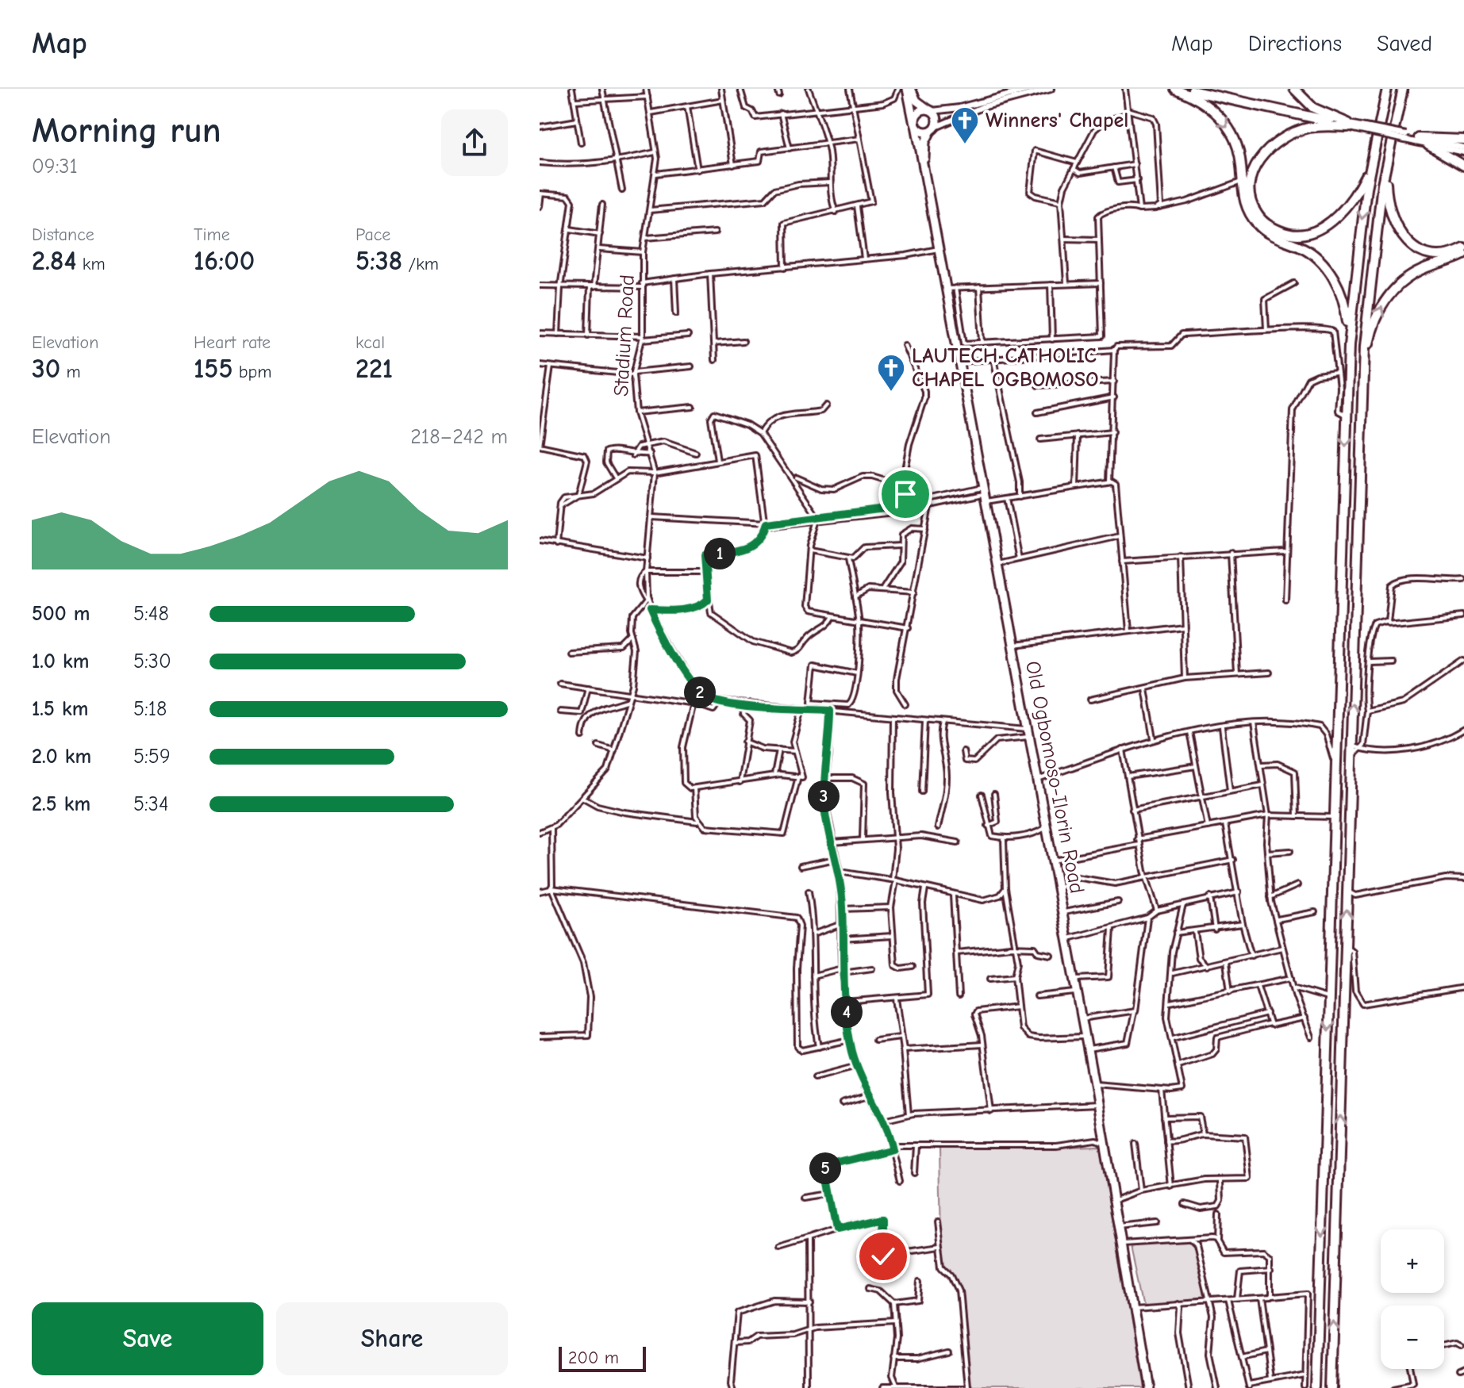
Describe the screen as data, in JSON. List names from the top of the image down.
{
  "streets": {
    "highway": ["Old Ogbomoso-Ilorin Road"],
    "street": ["Stadium Road"]
  },
  "places": {
    "church": ["Winners' Chapel", "LAUTECH CATHOLIC CHAPEL OGBOMOSO"]
  },
  "scale_bar": "200 m",
  "page": {
    "header": "Map",
    "nav": ["Map", "Directions", "Saved"],
    "heading": ["Morning run", "09:31"],
    "stats": [
      ["Distance", "2.84 km"],
      ["Time", "16:00"],
      ["Pace", "5:38 /km"],
      ["Elevation", "30 m"],
      ["Heart rate", "155 bpm"],
      ["kcal", "221"]
    ],
    "chart": ["Elevation", "218–242 m"],
    "pins": [
      "1",
      "2",
      "3",
      "4",
      "5"
    ],
    "list": [
      {
        "name": "500 m",
        "note": "5:48"
      },
      {
        "name": "1.0 km",
        "note": "5:30"
      },
      {
        "name": "1.5 km",
        "note": "5:18"
      },
      {
        "name": "2.0 km",
        "note": "5:59"
      },
      {
        "name": "2.5 km",
        "note": "5:34"
      }
    ],
    "map_buttons": ["+", "−"],
    "buttons": ["Save", "Share"],
    "scale": "200 m"
  }
}
